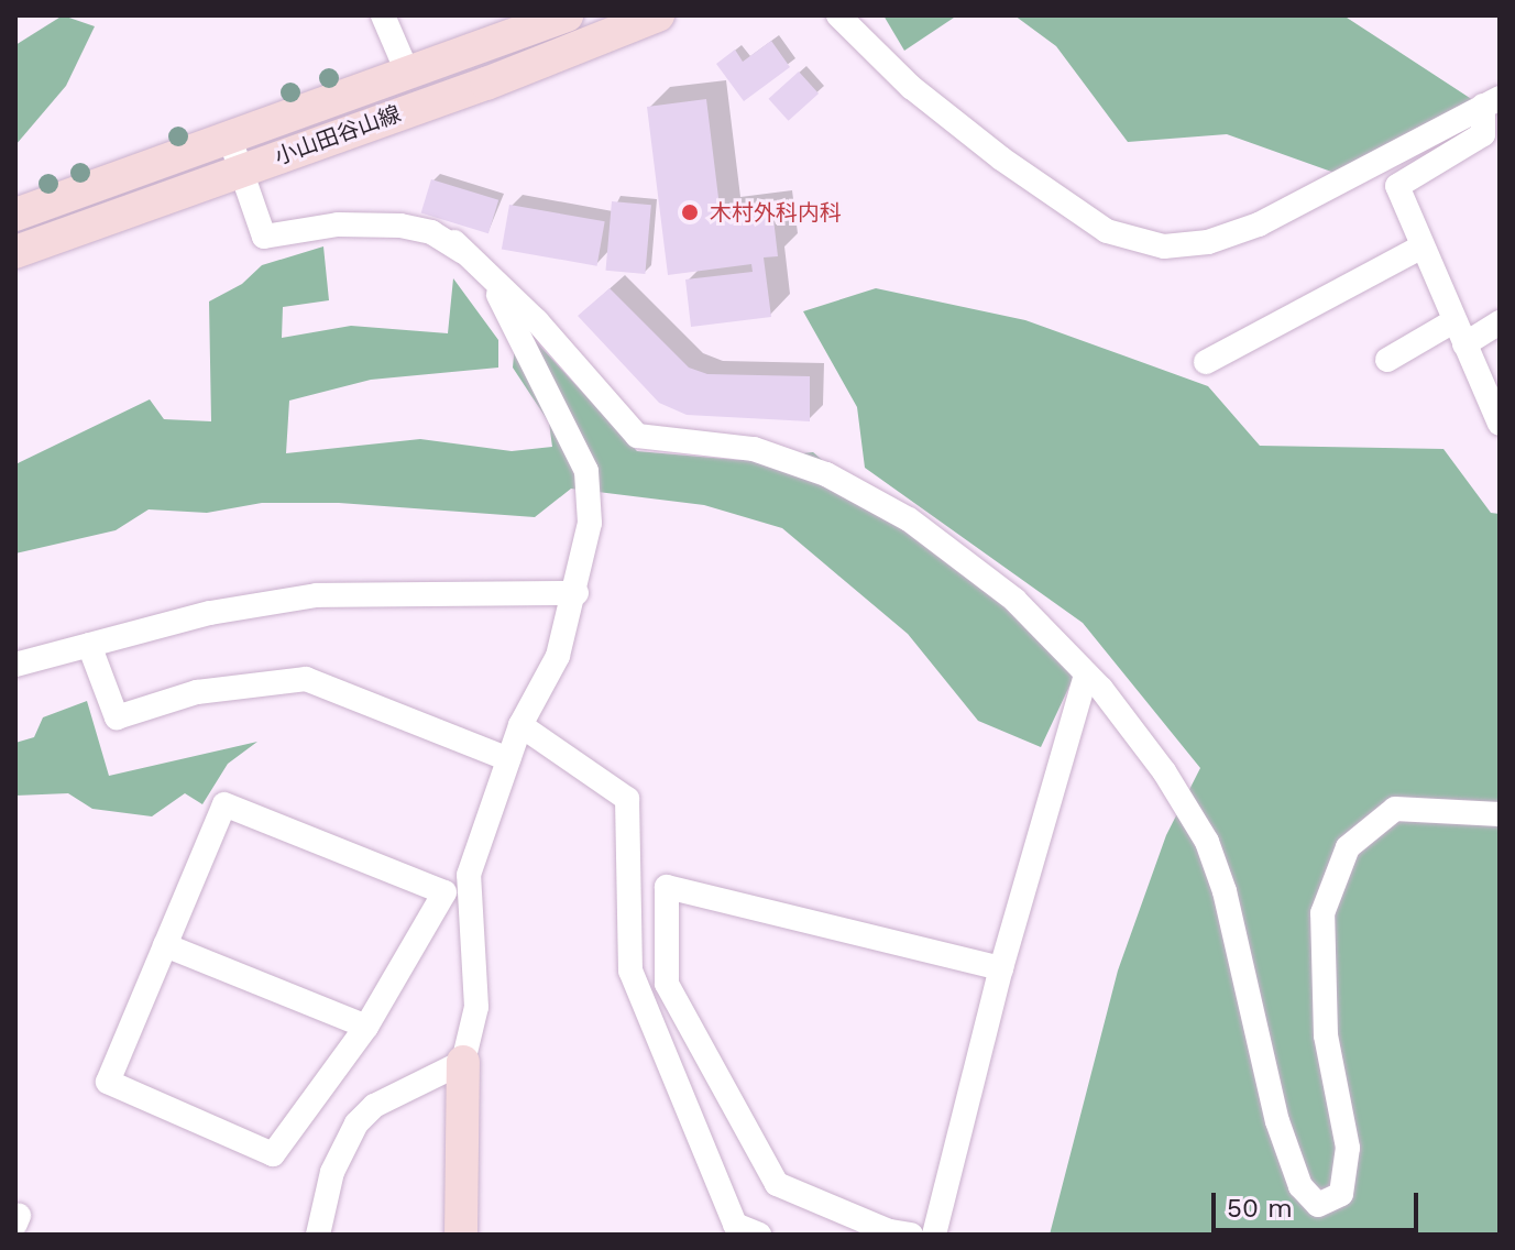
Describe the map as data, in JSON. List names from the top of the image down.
{
  "streets": {
    "main road": ["小山田谷山線"]
  },
  "places": ["木村外科内科"],
  "scale_bar": "50 m"
}
